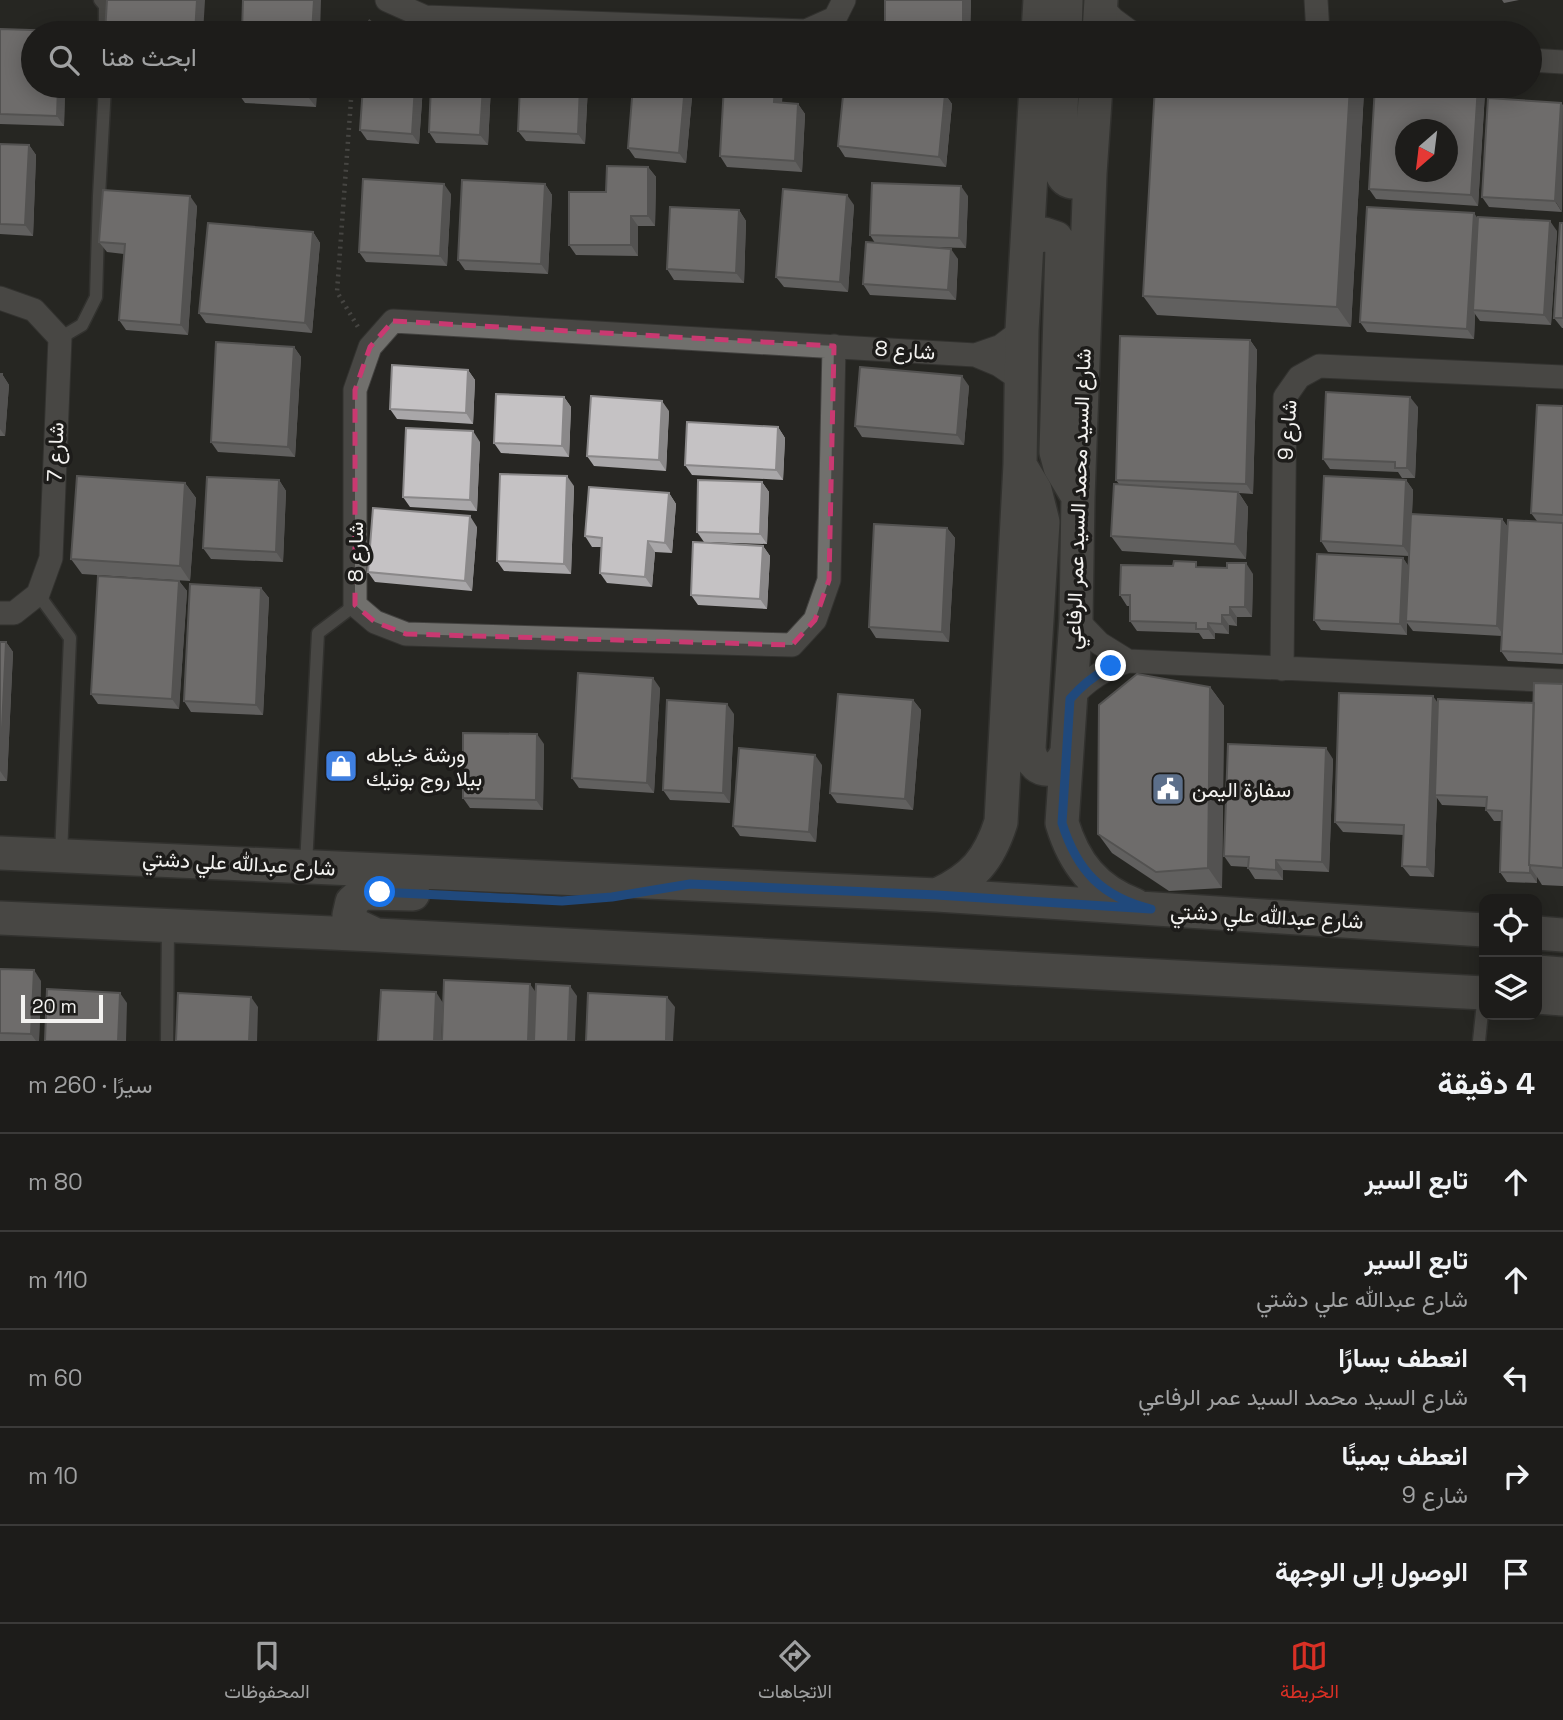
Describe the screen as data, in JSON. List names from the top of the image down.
{
  "streets": {
    "main road": ["شارع السيد محمد السيد عمر الرفاعي", "شارع عبدالله علي دشتي"],
    "street": ["شارع 8", "شارع 9", "شارع 7"]
  },
  "crossings": [
    ["شارع السيد محمد السيد عمر الرفاعي", "شارع عبدالله علي دشتي"]
  ],
  "places": {
    "shop": ["ورشة خياطه بيلا روج بوتيك"],
    "public building": ["سفارة اليمن"]
  },
  "scale_bar": "20 m",
  "north": "bottom left",
  "page": {
    "search": "ابحث هنا",
    "scale": "20 m",
    "heading": ["4 دقيقة", "سيرًا · 260 m"],
    "list": [
      ["تابع السير", "80 m"],
      ["تابع السير", "شارع عبدالله علي دشتي", "110 m"],
      ["انعطف يسارًا", "شارع السيد محمد السيد عمر الرفاعي", "60 m"],
      ["انعطف يمينًا", "شارع 9", "10 m"],
      "الوصول إلى الوجهة"
    ],
    "nav": ["الخريطة", "الاتجاهات", "المحفوظات"]
  }
}
